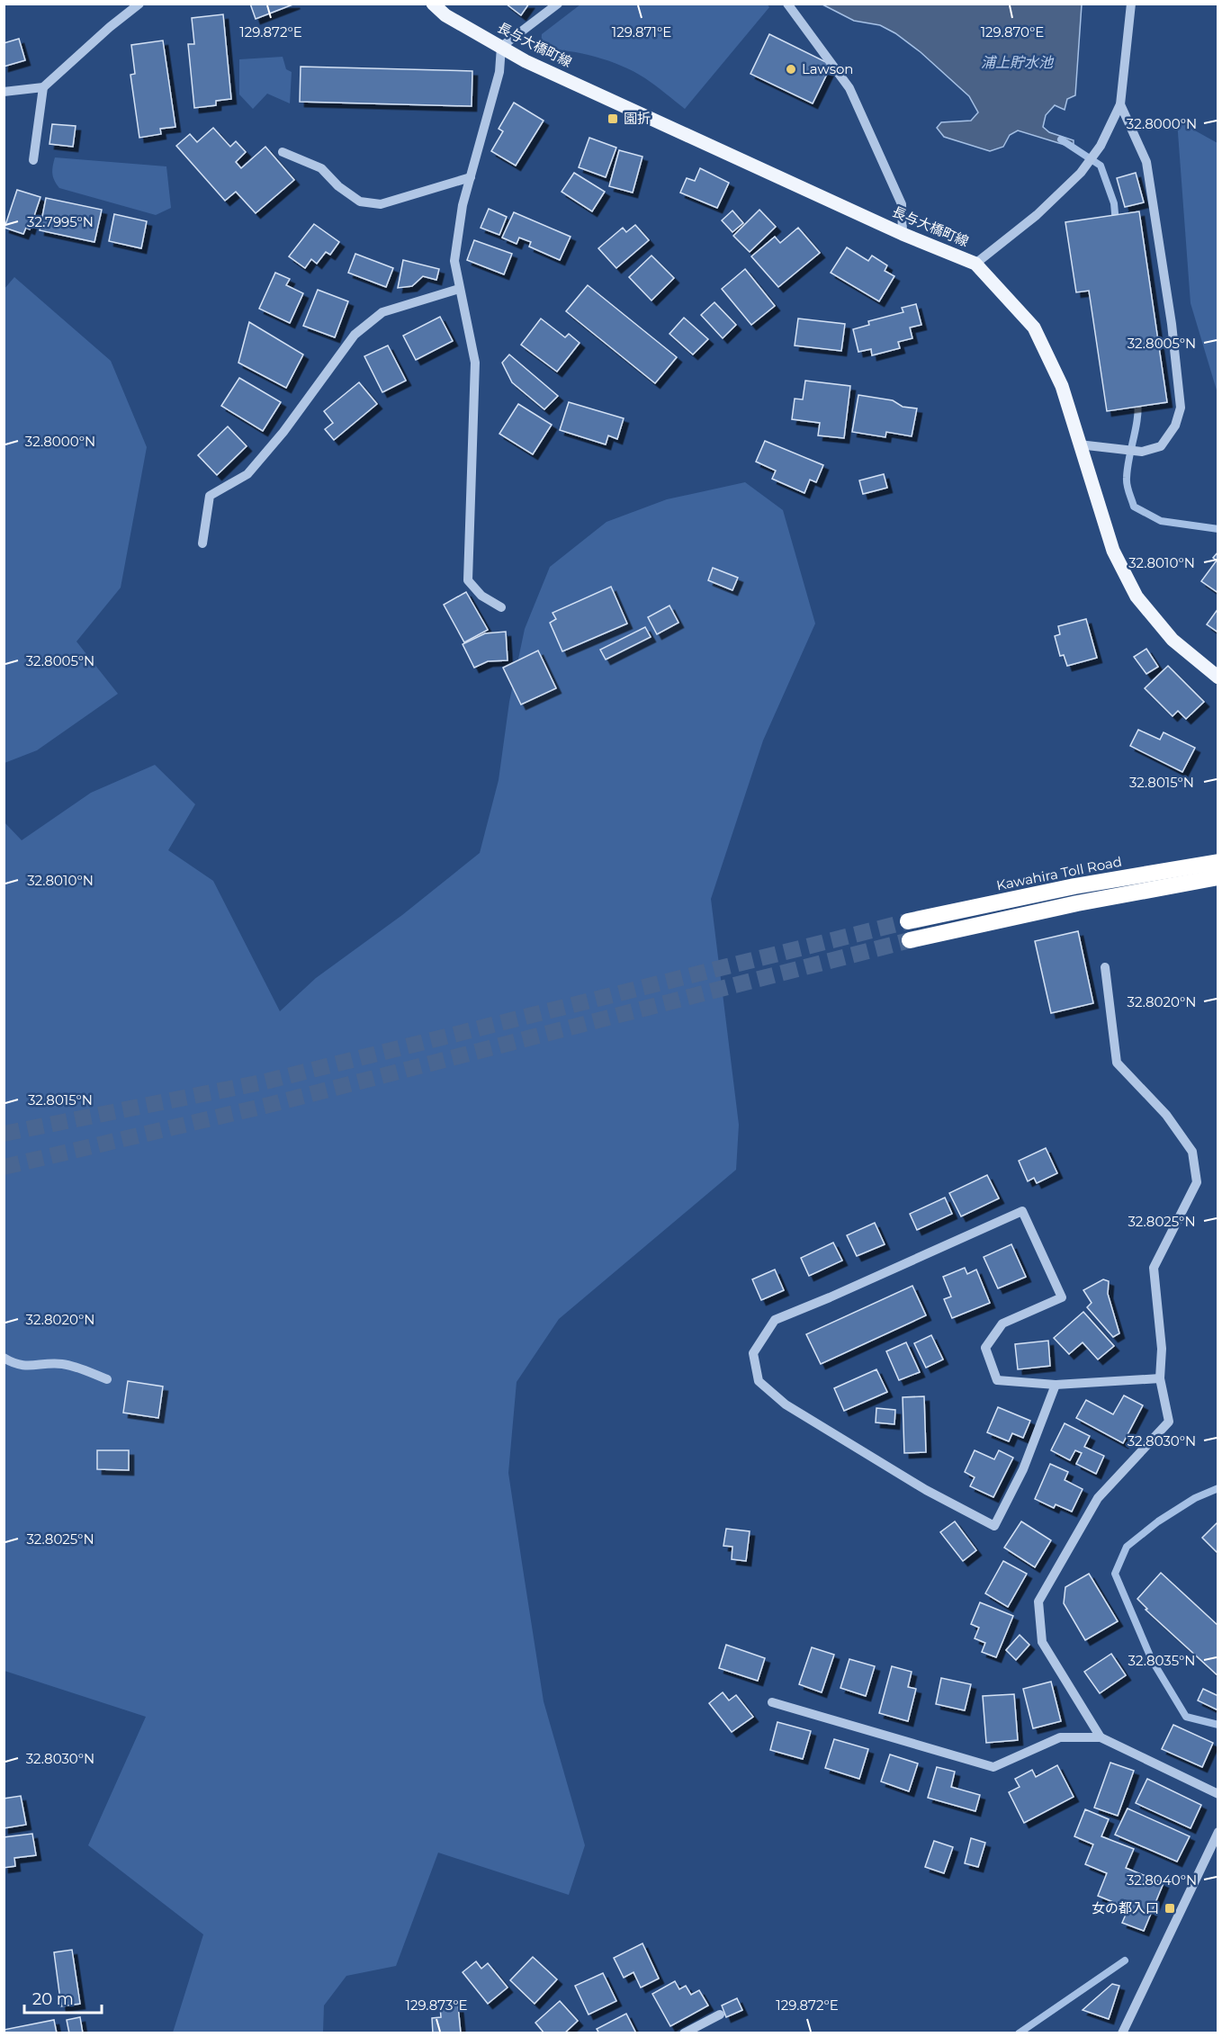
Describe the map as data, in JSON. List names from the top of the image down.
{
  "streets": {
    "highway": ["Kawahira Toll Road"],
    "main road": ["長与大橋町線"]
  },
  "water": ["浦上貯水池"],
  "places": {
    "other": ["Lawson"],
    "transit": ["園折", "女の都入口"]
  },
  "scale_bar": "20 m",
  "coordinates": [
    "129.872°E",
    "129.871°E",
    "129.870°E",
    "32.8000°N",
    "32.7995°N",
    "32.8005°N",
    "32.8010°N",
    "32.8015°N",
    "32.8020°N",
    "32.8025°N",
    "32.8030°N",
    "32.8035°N",
    "32.8040°N",
    "129.873°E"
  ]
}
